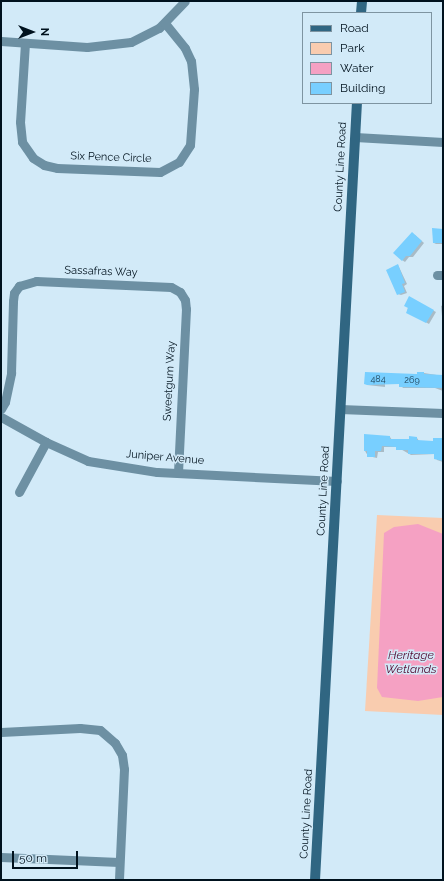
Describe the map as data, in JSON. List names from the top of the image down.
{
  "streets": {
    "main road": ["County Line Road"],
    "street": [
      "Six Pence Circle",
      "Sassafras Way",
      "Sweetgum Way",
      "Juniper Avenue"
    ]
  },
  "crossings": [
    ["County Line Road", "Juniper Avenue"],
    ["Sassafras Way", "Sweetgum Way"],
    ["Sweetgum Way", "Juniper Avenue"]
  ],
  "water": ["Heritage Wetlands"],
  "house_numbers": ["484", "269"],
  "legend": [
    "Road",
    "Park",
    "Water",
    "Building"
  ],
  "scale_bar": "50 m",
  "north": "right"
}
